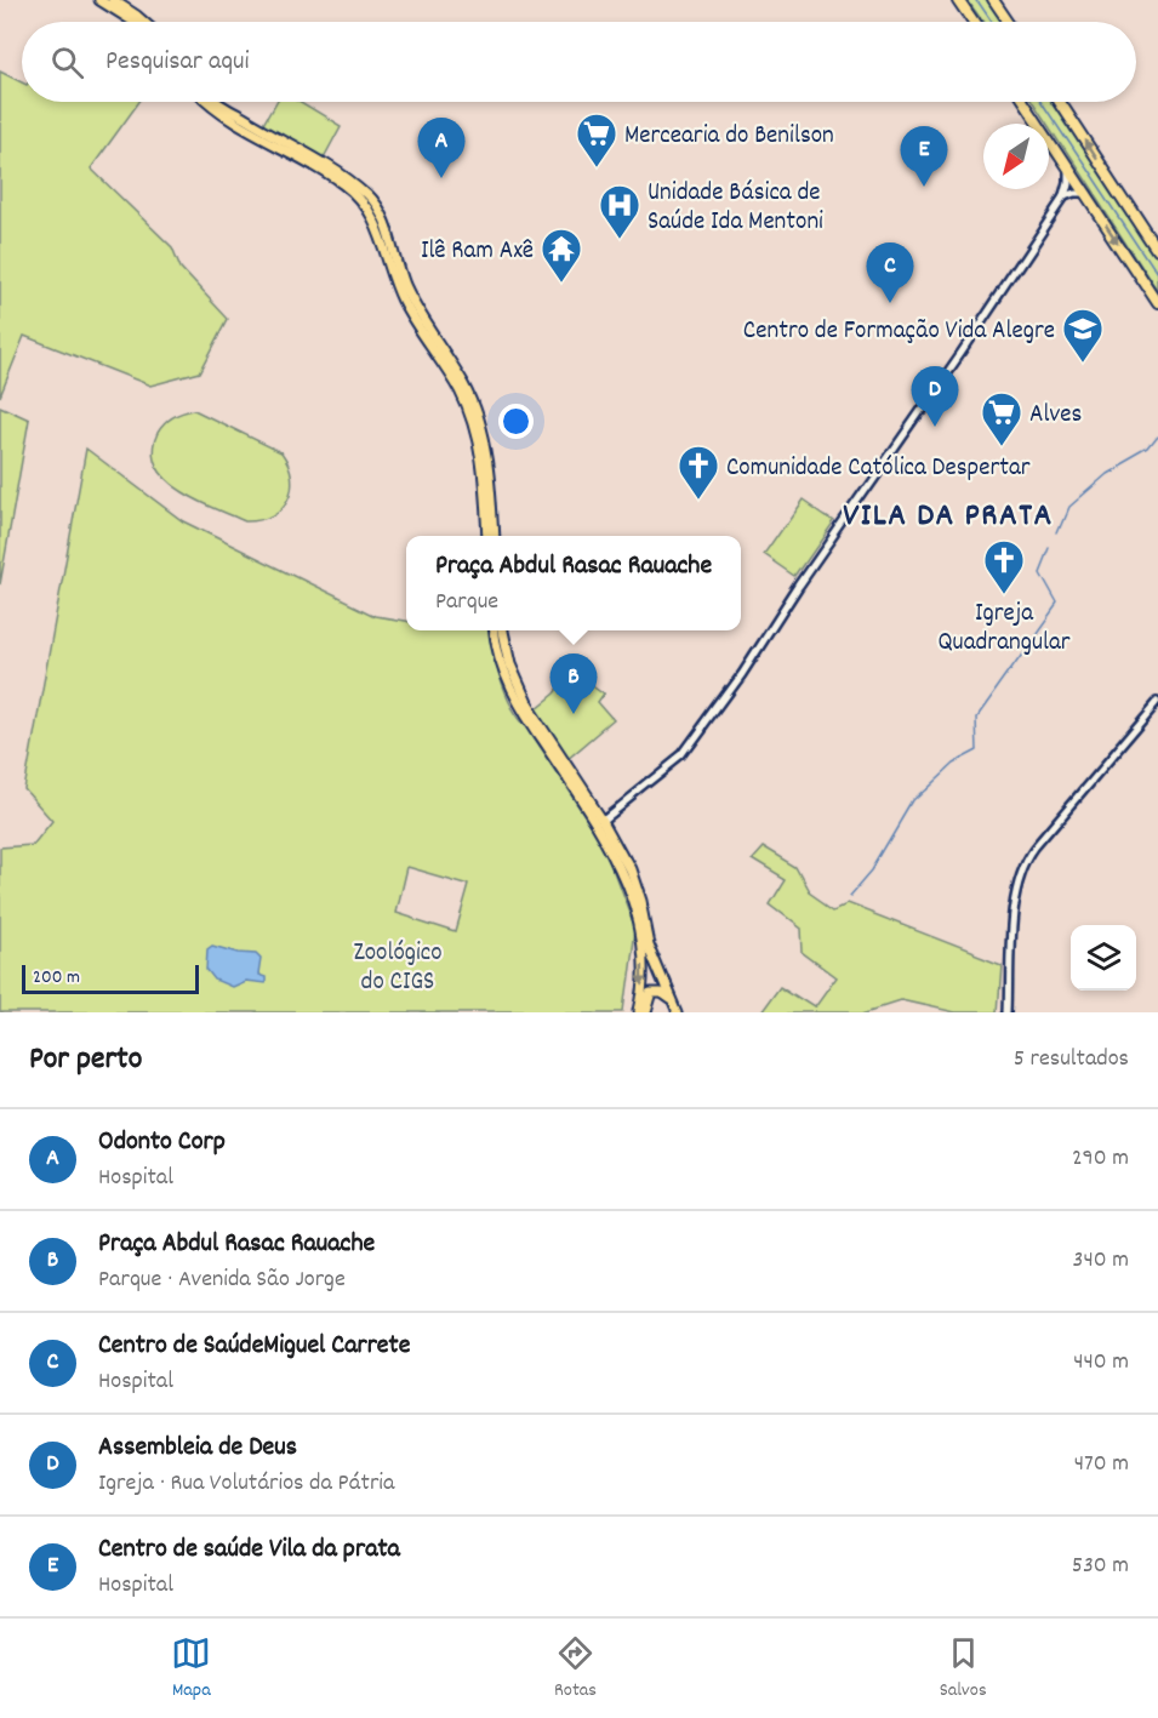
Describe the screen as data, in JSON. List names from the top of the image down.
{
  "districts": ["VILA DA PRATA"],
  "parks": ["Zoológico do CIGS"],
  "places": {
    "supermarket": ["Mercearia do Benilson", "Alves"],
    "hospital": ["Unidade Básica de Saúde Ida Mentoni"],
    "temple": ["Ilê Ram Axê"],
    "school or university": ["Centro de Formação Vida Alegre"],
    "church": ["Comunidade Católica Despertar", "Igreja Quadrangular"]
  },
  "scale_bar": "200 m",
  "north": "bottom left",
  "page": {
    "search": "Pesquisar aqui",
    "pins": [
      "A",
      "E",
      "C",
      "D",
      "B"
    ],
    "popup": ["Praça Abdul Rasac Rauache", "Parque"],
    "scale": "200 m",
    "heading": ["Por perto", "5 resultados"],
    "list": [
      {
        "mark": "A",
        "name": "Odonto Corp",
        "note": "Hospital",
        "value": "290 m"
      },
      {
        "mark": "B",
        "name": "Praça Abdul Rasac Rauache",
        "note": "Parque · Avenida São Jorge",
        "value": "340 m"
      },
      {
        "mark": "C",
        "name": "Centro de SaúdeMiguel Carrete",
        "note": "Hospital",
        "value": "440 m"
      },
      {
        "mark": "D",
        "name": "Assembleia de Deus",
        "note": "Igreja · Rua Volutários da Pátria",
        "value": "470 m"
      },
      {
        "mark": "E",
        "name": "Centro de saúde Vila da prata",
        "note": "Hospital",
        "value": "530 m"
      }
    ],
    "nav": ["Mapa", "Rotas", "Salvos"]
  }
}
